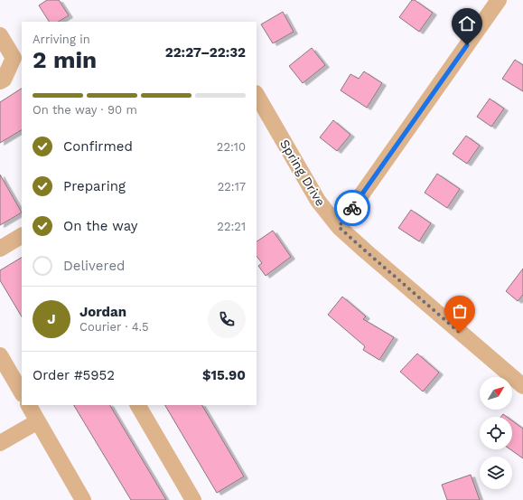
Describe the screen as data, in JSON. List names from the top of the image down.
{
  "streets": {
    "street": ["Spring Drive"]
  },
  "north": "top right",
  "page": {
    "heading": ["2 min", "Arriving in", "22:27–22:32"],
    "panel": [
      "Jordan",
      "Courier · 4.5",
      "Order #5952",
      "$15.90"
    ],
    "bar": "On the way · 90 m",
    "list": [
      ["Confirmed", "22:10"],
      ["Preparing", "22:17"],
      ["On the way", "22:21"],
      "Delivered"
    ],
    "round": "J"
  }
}
